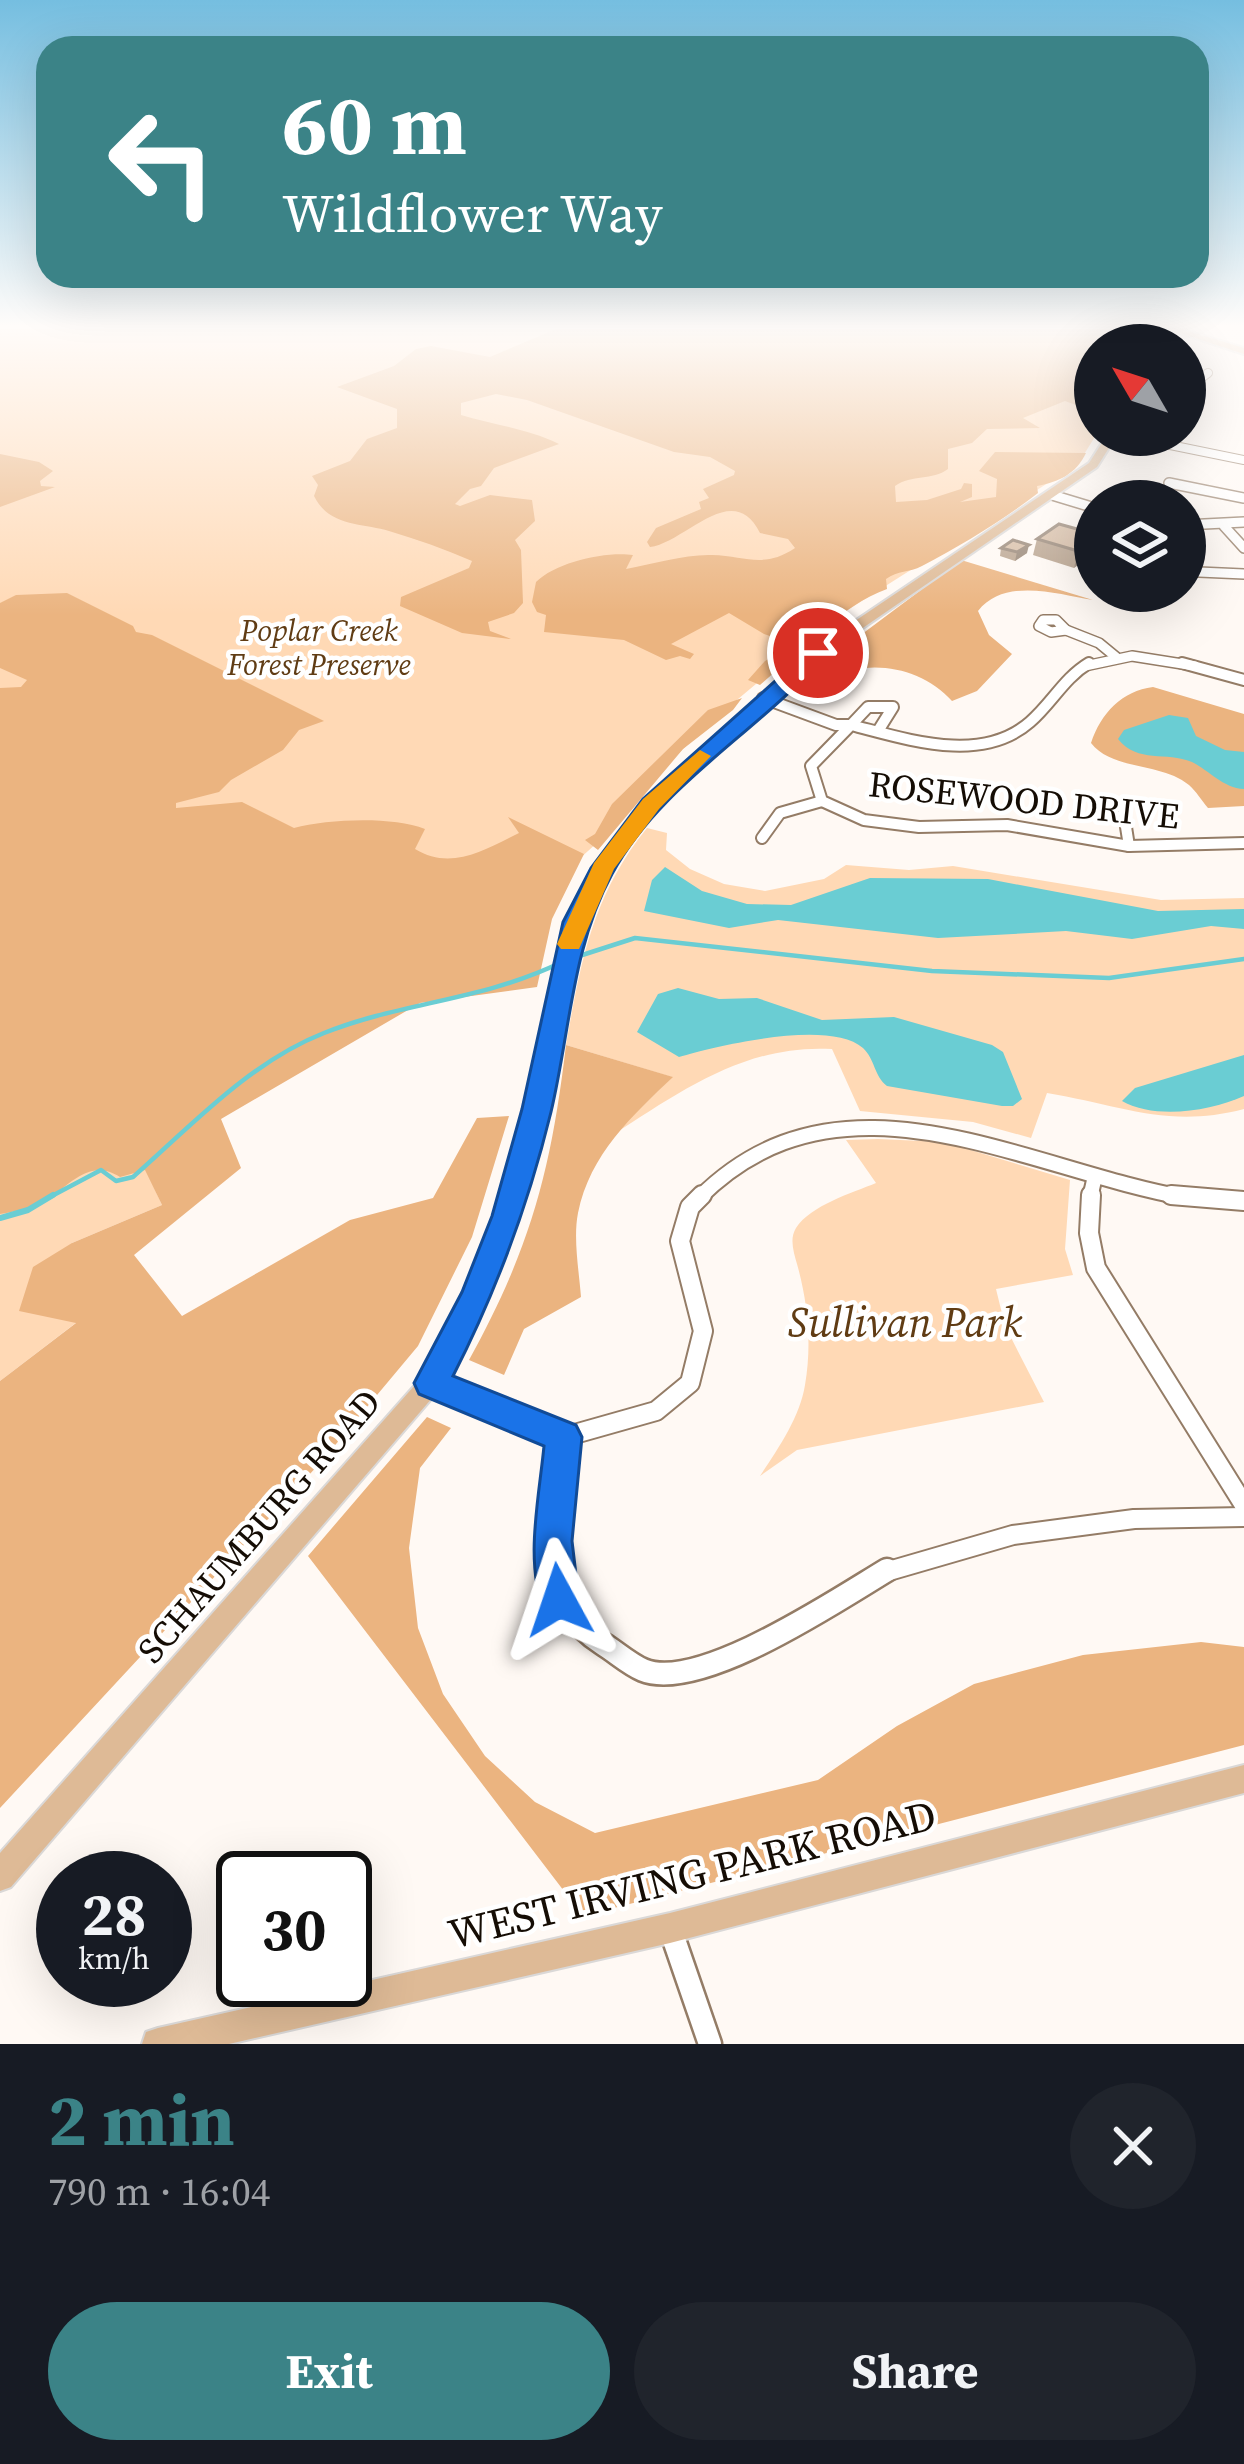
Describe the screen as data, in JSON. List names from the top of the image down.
{
  "streets": {
    "main road": ["SCHAUMBURG ROAD", "WEST IRVING PARK ROAD"],
    "street": ["ROSEWOOD DRIVE"]
  },
  "crossings": [
    ["ROSEWOOD DRIVE", "SCHAUMBURG ROAD"]
  ],
  "parks": ["Poplar Creek Forest Preserve", "Sullivan Park"],
  "north": "top left",
  "page": {
    "turn": ["60 m", "Wildflower Way"],
    "speed": "28 km/h",
    "limit": "30",
    "heading": ["2 min", "790 m · 16:04"],
    "buttons": ["Exit", "Share"]
  }
}
